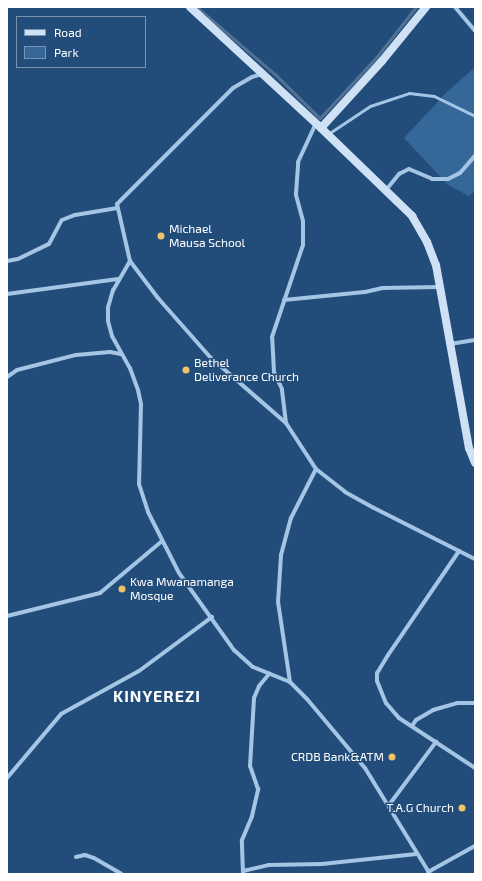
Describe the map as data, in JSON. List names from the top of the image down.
{
  "districts": ["KINYEREZI"],
  "places": [
    "Michael Mausa School",
    "Bethel Deliverance Church",
    "Kwa Mwanamanga Mosque",
    "CRDB Bank&ATM",
    "T.A.G Church"
  ],
  "legend": ["Road", "Park"]
}
